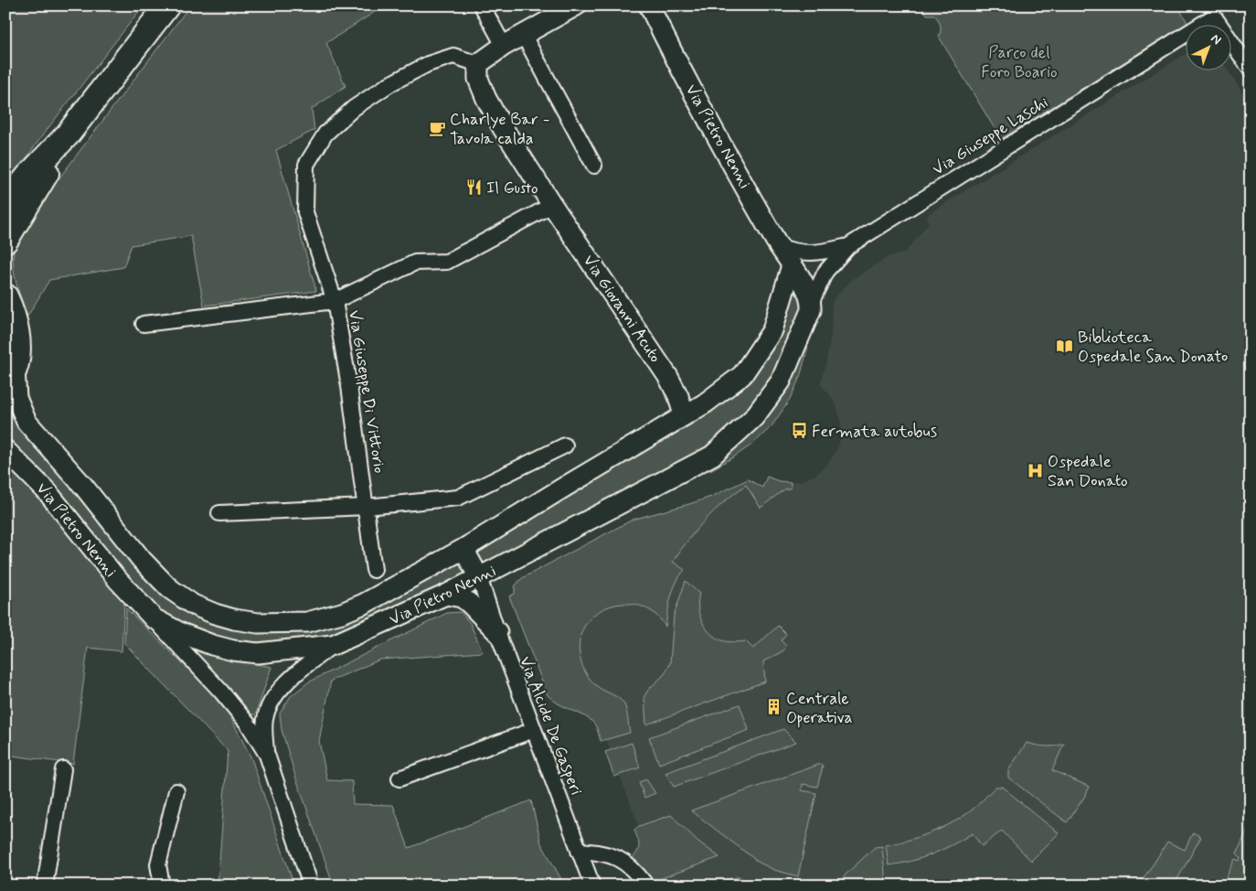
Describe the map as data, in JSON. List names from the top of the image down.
{
  "streets": {
    "street": [
      "Via Giuseppe Laschi",
      "Via Pietro Nenni",
      "Via Giovanni Acuto",
      "Via Giuseppe Di Vittorio",
      "Via Alcide De Gasperi"
    ]
  },
  "crossings": [
    ["Via Giuseppe Laschi", "Via Pietro Nenni"],
    ["Via Pietro Nenni", "Via Giovanni Acuto"],
    ["Via Pietro Nenni", "Via Alcide De Gasperi"]
  ],
  "parks": ["Parco del Foro Boario"],
  "places": {
    "cafe": ["Charlye Bar - Tavola calda"],
    "restaurant": ["Il Gusto"],
    "library": ["Biblioteca Ospedale San Donato"],
    "bus stop": ["Fermata autobus"],
    "hospital": ["Ospedale San Donato"],
    "building": ["Centrale Operativa"]
  },
  "north": "top right"
}
